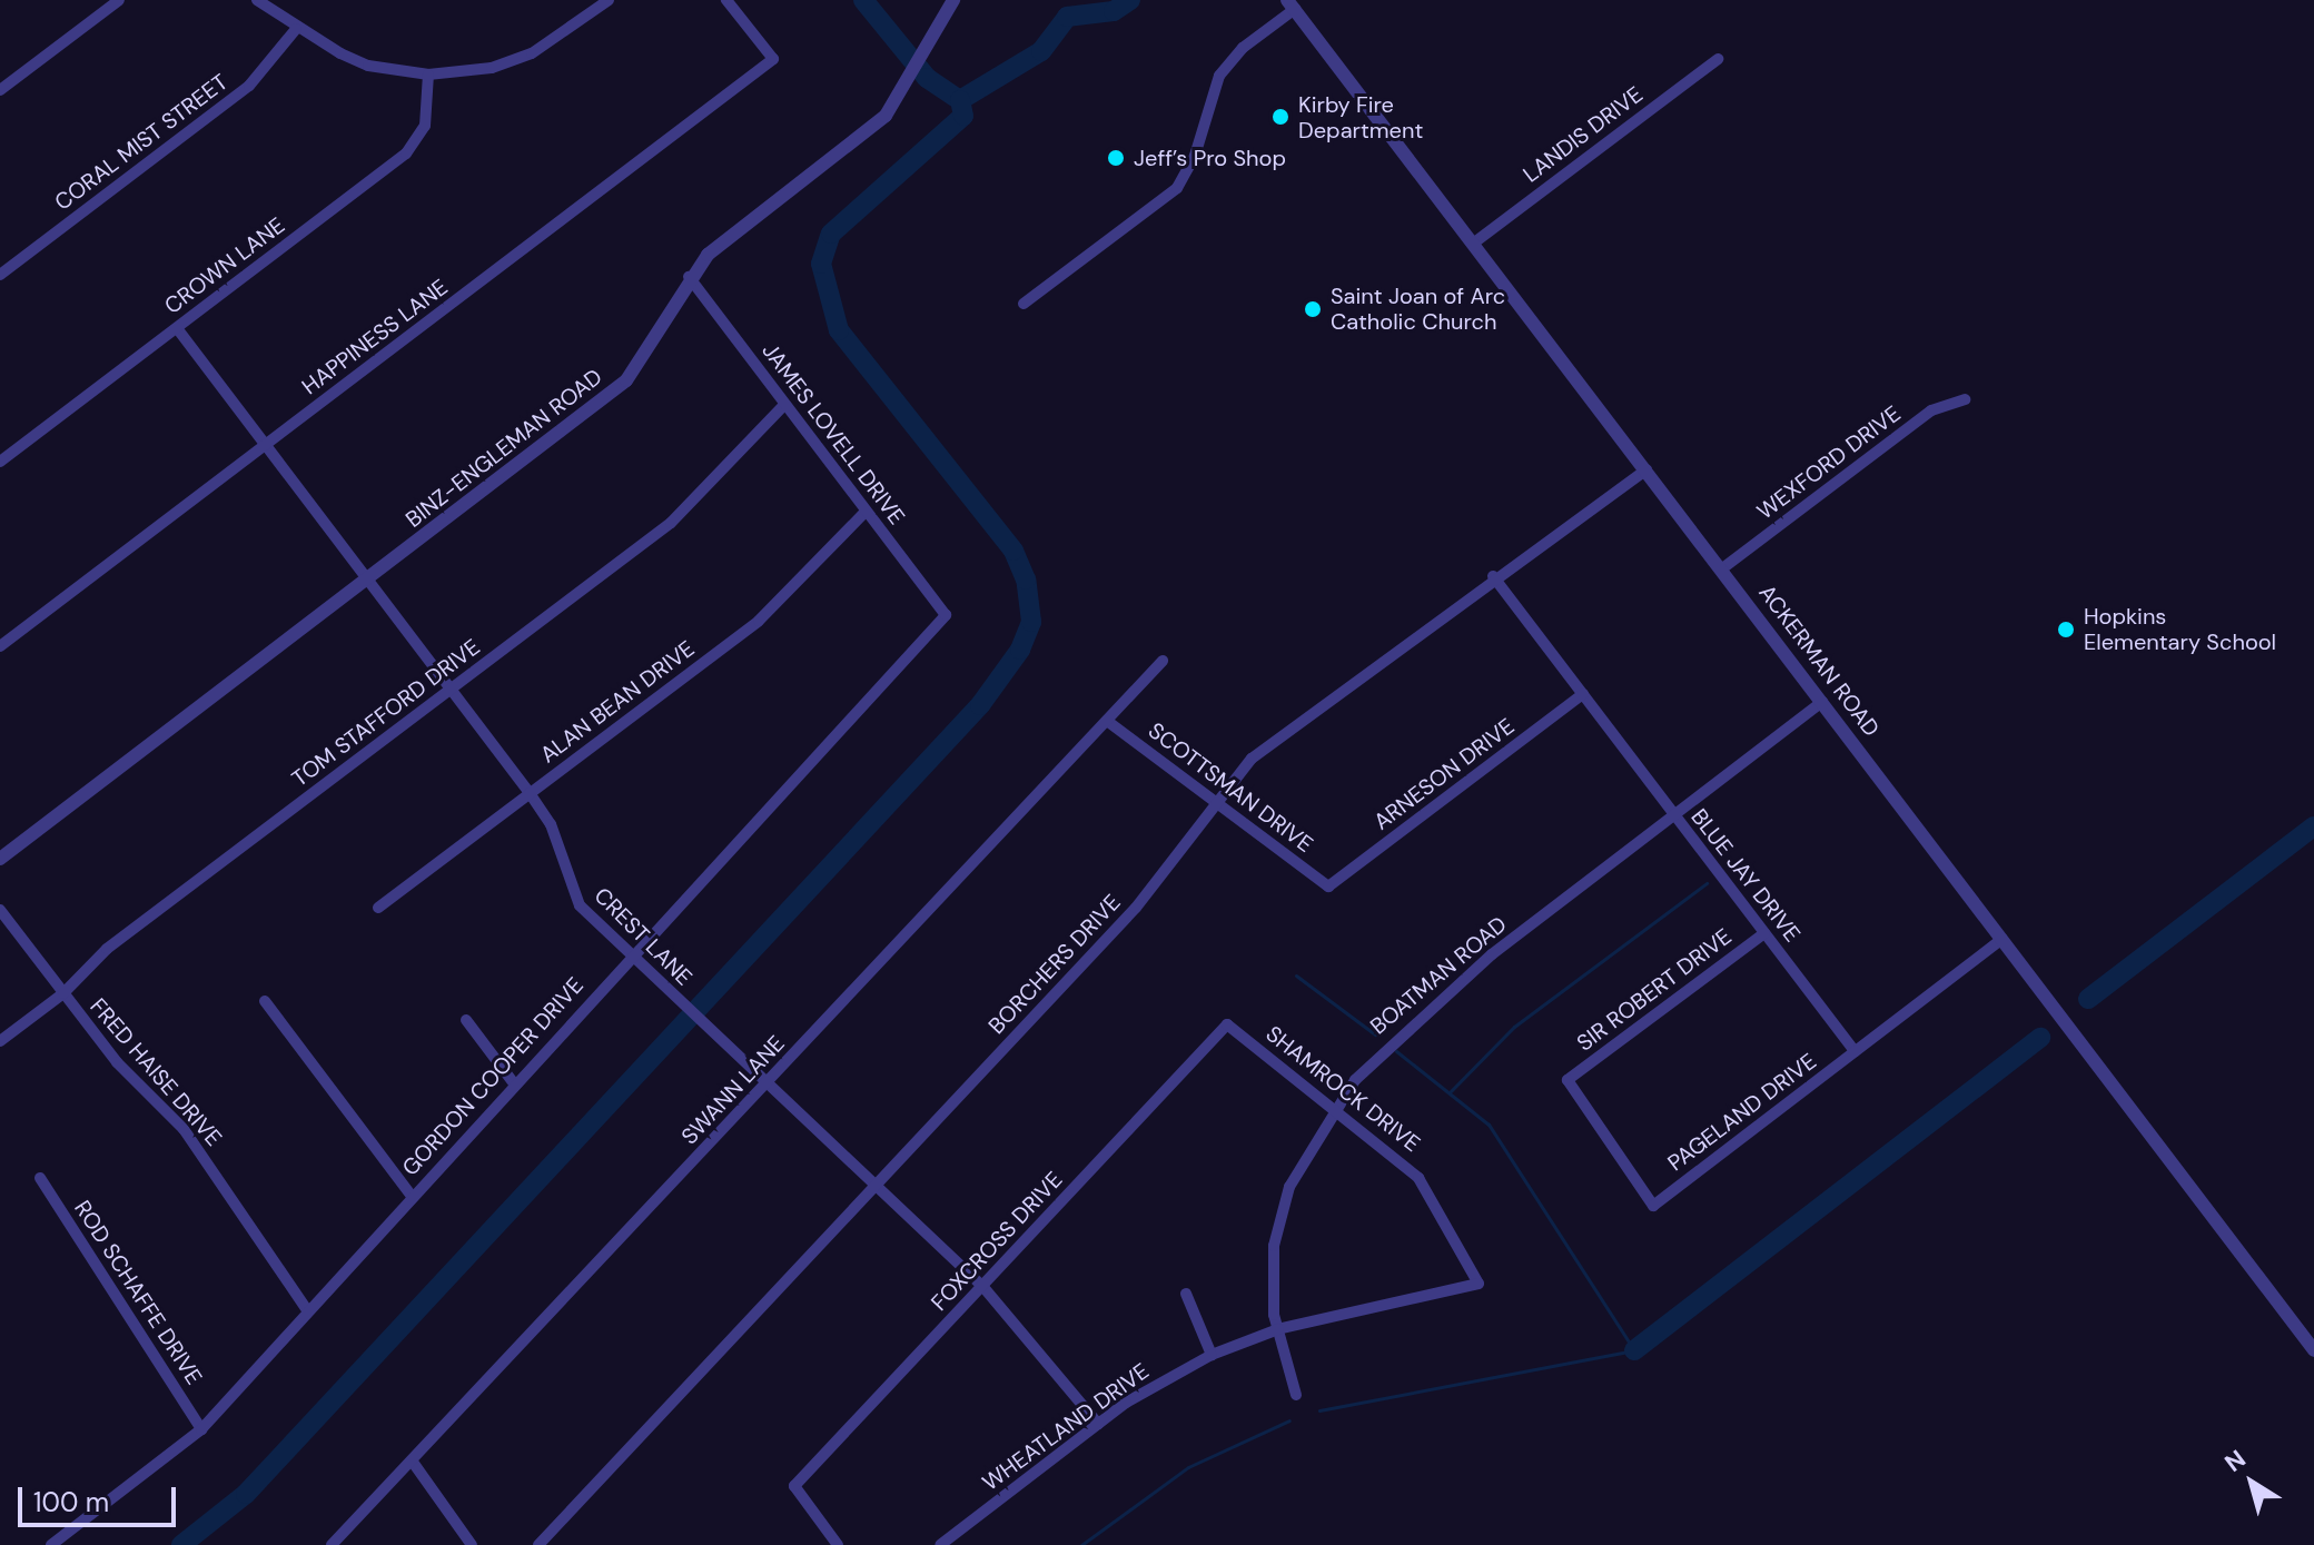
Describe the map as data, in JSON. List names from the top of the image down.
{
  "streets": {
    "street": [
      "LANDIS DRIVE",
      "CORAL MIST STREET",
      "CROWN LANE",
      "HAPPINESS LANE",
      "JAMES LOVELL DRIVE",
      "BINZ-ENGLEMAN ROAD",
      "WEXFORD DRIVE",
      "ACKERMAN ROAD",
      "ALAN BEAN DRIVE",
      "TOM STAFFORD DRIVE",
      "ARNESON DRIVE",
      "SCOTTSMAN DRIVE",
      "BLUE JAY DRIVE",
      "CREST LANE",
      "BORCHERS DRIVE",
      "BOATMAN ROAD",
      "SIR ROBERT DRIVE",
      "FRED HAISE DRIVE",
      "GORDON COOPER DRIVE",
      "SHAMROCK DRIVE",
      "SWANN LANE",
      "PAGELAND DRIVE",
      "FOXCROSS DRIVE",
      "ROD SCHAFFE DRIVE",
      "WHEATLAND DRIVE"
    ]
  },
  "crossings": [
    ["LANDIS DRIVE", "ACKERMAN ROAD"],
    ["CROWN LANE", "CREST LANE"],
    ["HAPPINESS LANE", "CREST LANE"],
    ["JAMES LOVELL DRIVE", "BINZ-ENGLEMAN ROAD"],
    ["JAMES LOVELL DRIVE", "ALAN BEAN DRIVE"],
    ["JAMES LOVELL DRIVE", "TOM STAFFORD DRIVE"],
    ["JAMES LOVELL DRIVE", "GORDON COOPER DRIVE"],
    ["BINZ-ENGLEMAN ROAD", "CREST LANE"],
    ["WEXFORD DRIVE", "ACKERMAN ROAD"],
    ["ACKERMAN ROAD", "BORCHERS DRIVE"],
    ["ACKERMAN ROAD", "BOATMAN ROAD"],
    ["ALAN BEAN DRIVE", "CREST LANE"],
    ["TOM STAFFORD DRIVE", "CREST LANE"],
    ["TOM STAFFORD DRIVE", "FRED HAISE DRIVE"],
    ["ARNESON DRIVE", "SCOTTSMAN DRIVE"],
    ["ARNESON DRIVE", "BLUE JAY DRIVE"],
    ["SCOTTSMAN DRIVE", "BORCHERS DRIVE"],
    ["SCOTTSMAN DRIVE", "SWANN LANE"],
    ["BLUE JAY DRIVE", "BORCHERS DRIVE"],
    ["BLUE JAY DRIVE", "BOATMAN ROAD"],
    ["BLUE JAY DRIVE", "SIR ROBERT DRIVE"],
    ["BLUE JAY DRIVE", "PAGELAND DRIVE"],
    ["CREST LANE", "BORCHERS DRIVE"],
    ["CREST LANE", "GORDON COOPER DRIVE"],
    ["CREST LANE", "SWANN LANE"],
    ["CREST LANE", "FOXCROSS DRIVE"],
    ["CREST LANE", "WHEATLAND DRIVE"],
    ["BOATMAN ROAD", "SHAMROCK DRIVE"],
    ["BOATMAN ROAD", "WHEATLAND DRIVE"],
    ["SIR ROBERT DRIVE", "PAGELAND DRIVE"],
    ["FRED HAISE DRIVE", "GORDON COOPER DRIVE"],
    ["GORDON COOPER DRIVE", "ROD SCHAFFE DRIVE"],
    ["SHAMROCK DRIVE", "FOXCROSS DRIVE"],
    ["SHAMROCK DRIVE", "WHEATLAND DRIVE"]
  ],
  "places": [
    "Kirby Fire Department",
    "Jeff’s Pro Shop",
    "Saint Joan of Arc Catholic Church",
    "Hopkins Elementary School"
  ],
  "scale_bar": "100 m",
  "north": "top left"
}
